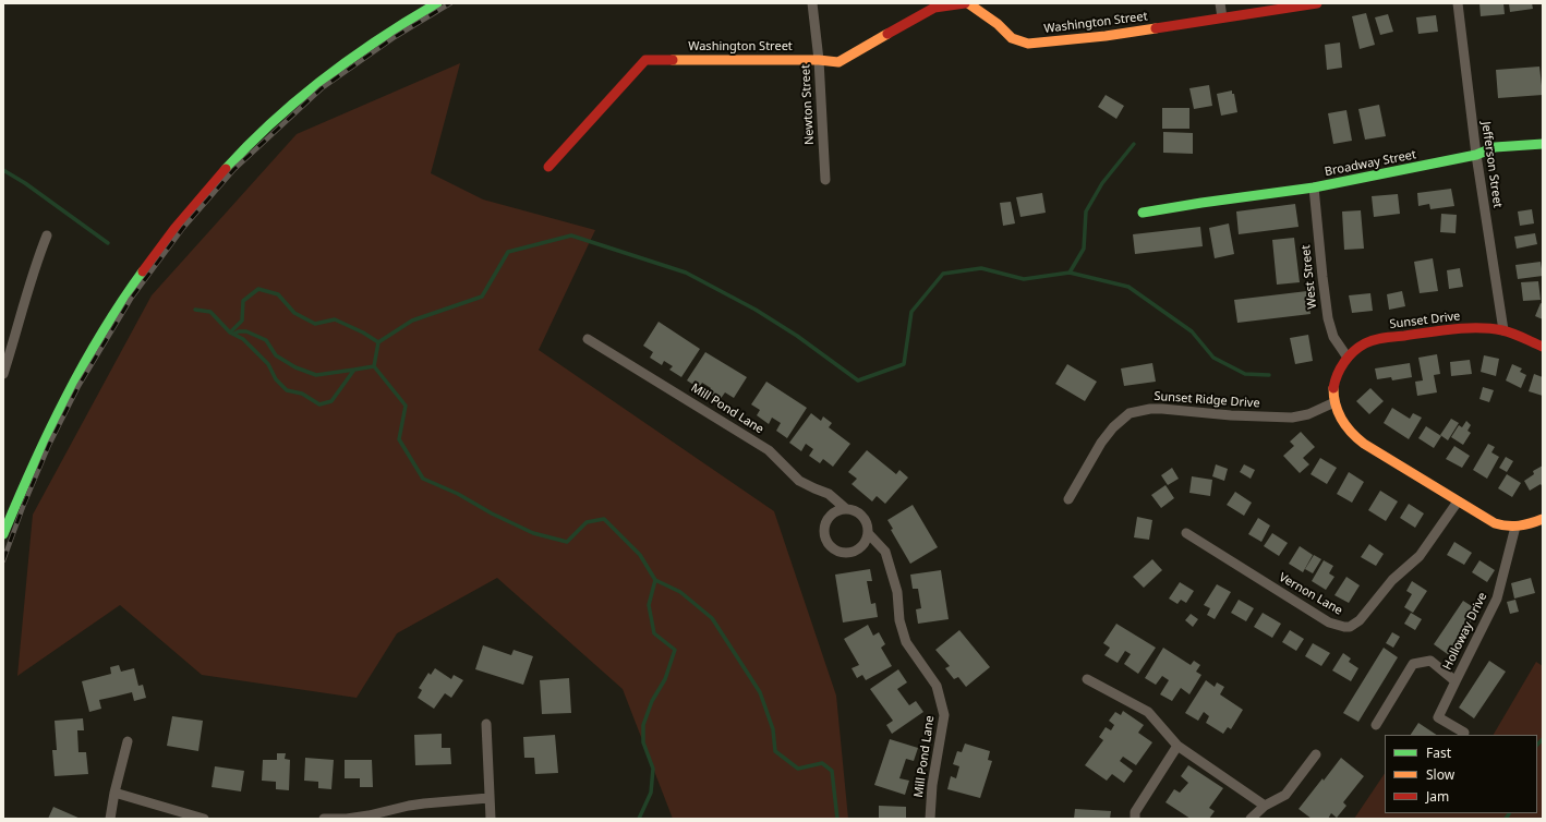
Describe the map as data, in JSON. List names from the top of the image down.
{
  "streets": {
    "street": [
      "Washington Street",
      "Newton Street",
      "Broadway Street",
      "Jefferson Street",
      "West Street",
      "Sunset Drive",
      "Sunset Ridge Drive",
      "Mill Pond Lane",
      "Vernon Lane",
      "Holloway Drive"
    ]
  },
  "crossings": [
    ["Washington Street", "Newton Street"],
    ["Broadway Street", "Jefferson Street"],
    ["Broadway Street", "West Street"],
    ["Jefferson Street", "Sunset Drive"],
    ["West Street", "Sunset Drive"],
    ["Sunset Drive", "Sunset Ridge Drive"]
  ],
  "legend": ["Fast", "Slow", "Jam"]
}
